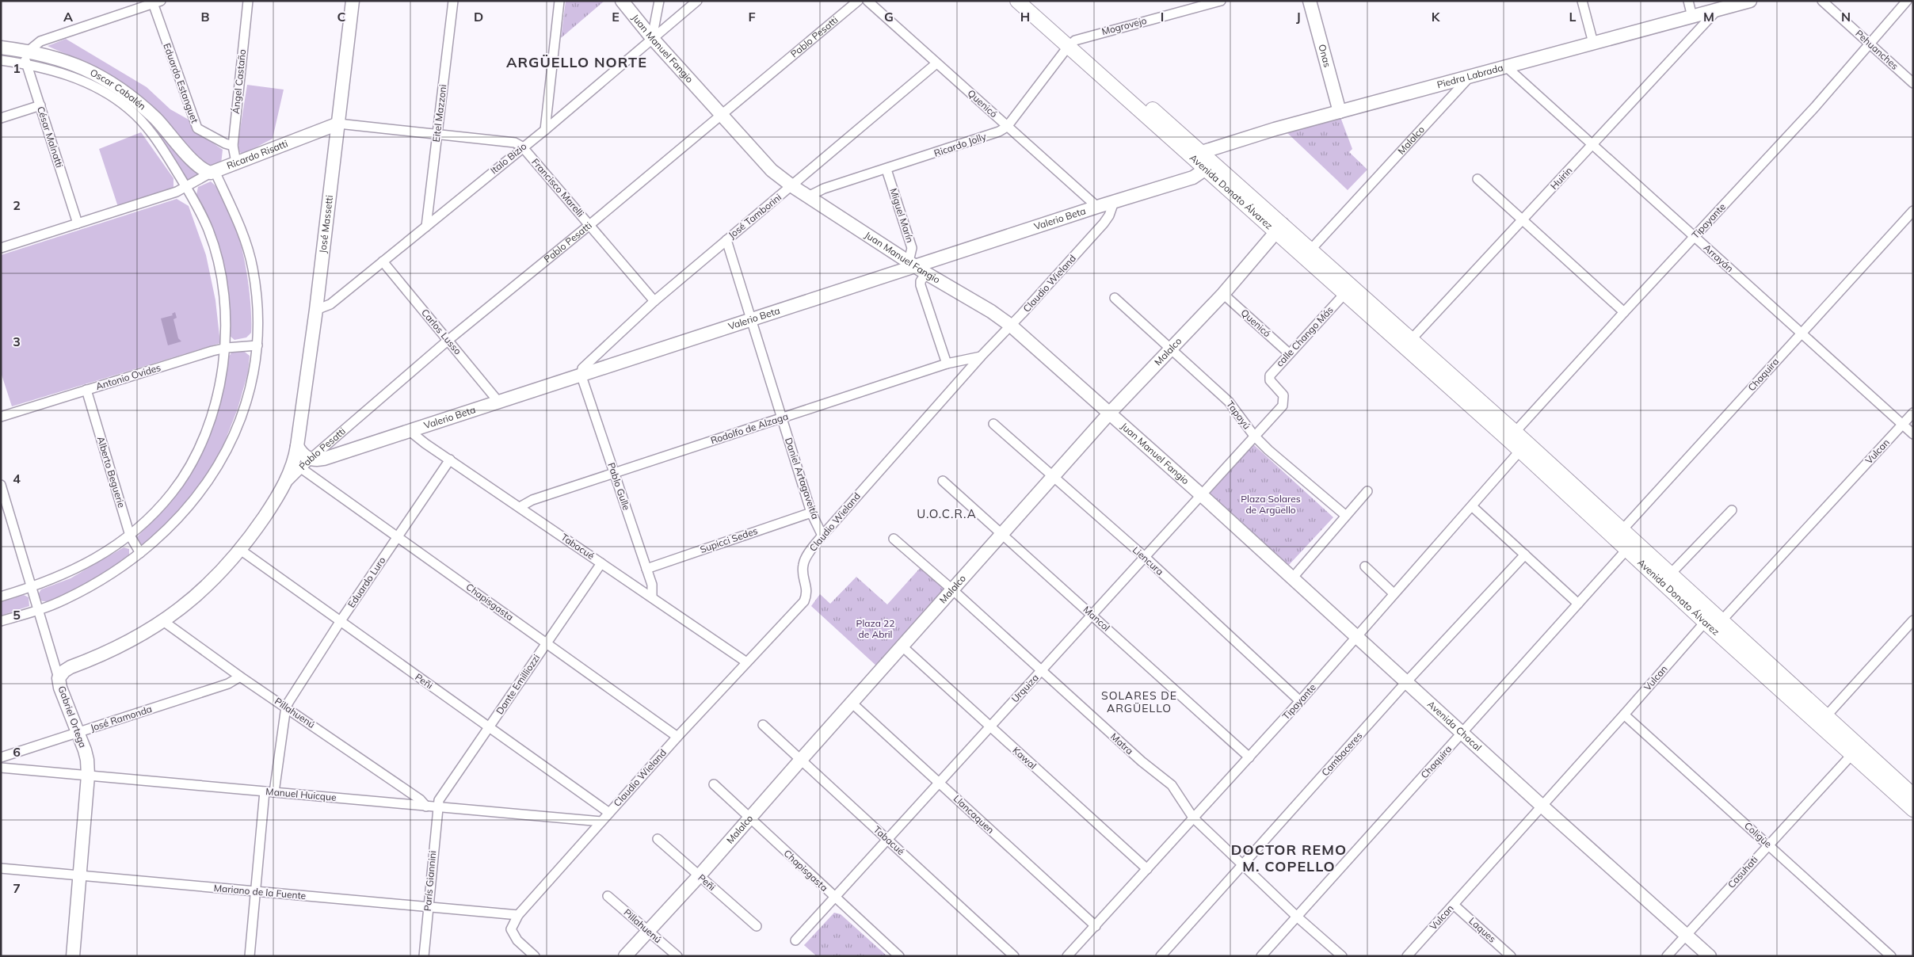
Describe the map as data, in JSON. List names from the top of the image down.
{
  "streets": {
    "main road": [
      "Pablo Pesatti",
      "Juan Manuel Fangio",
      "Onas",
      "Piedra Labrada",
      "Oscar Cabalén",
      "Malalco",
      "Ricardo Risatti",
      "Avenida Donato Álvarez",
      "Valerio Beta",
      "José Massetti",
      "Gabriel Ortega",
      "Avenida Chacal"
    ],
    "street": [
      "Mogrovejo",
      "Pehuanches",
      "Ángel Castaño",
      "Eduardo Estanguet",
      "Quenicó",
      "Eitel Mazzoni",
      "César Malnatti",
      "Ricardo Jolly",
      "Italo Bizio",
      "Huirin",
      "Francisco Marelli",
      "Miguel Marín",
      "José Tamborini",
      "Tipayante",
      "Arrayán",
      "Claudio Wieland",
      "Carlos Lusso",
      "calle Chango Más",
      "Chaquira",
      "Antonio Ovides",
      "Tapayú",
      "Rodolfo de Alzaga",
      "Vulcan",
      "Alberto Beguerie",
      "Daniel Artagaveitía",
      "Pablo Gulle",
      "Supicci Sedes",
      "Tabacué",
      "Liencura",
      "Eduardo Luro",
      "Chapisgasta",
      "Mancol",
      "Peñi",
      "Dante Emilliozzi",
      "Urquiza",
      "Pillahuenú",
      "José Ramonda",
      "Matra",
      "Cambaceres",
      "Kawal",
      "Manuel Huicque",
      "Llancaquen",
      "Coligüe",
      "Casuhati",
      "París Giannini",
      "Mariano de la Fuente",
      "Laques"
    ]
  },
  "crossings": [
    ["Mogrovejo", "Ricardo Jolly"],
    ["Mogrovejo", "Avenida Donato Álvarez"],
    ["Pablo Pesatti", "Juan Manuel Fangio"],
    ["Pablo Pesatti", "Francisco Marelli"],
    ["Pablo Pesatti", "Valerio Beta"],
    ["Pablo Pesatti", "José Massetti"],
    ["Pablo Pesatti", "Carlos Lusso"],
    ["Pablo Pesatti", "Chapisgasta"],
    ["Pablo Pesatti", "Peñi"],
    ["Pablo Pesatti", "Pillahuenú"],
    ["Pablo Pesatti", "Gabriel Ortega"],
    ["Juan Manuel Fangio", "Malalco"],
    ["Juan Manuel Fangio", "Ricardo Jolly"],
    ["Juan Manuel Fangio", "Italo Bizio"],
    ["Juan Manuel Fangio", "Miguel Marín"],
    ["Juan Manuel Fangio", "José Tamborini"],
    ["Juan Manuel Fangio", "Valerio Beta"],
    ["Juan Manuel Fangio", "Claudio Wieland"],
    ["Juan Manuel Fangio", "Urquiza"],
    ["Juan Manuel Fangio", "Avenida Chacal"],
    ["Pehuanches", "Tipayante"],
    ["Onas", "Piedra Labrada"],
    ["Piedra Labrada", "Malalco"],
    ["Piedra Labrada", "Huirin"],
    ["Piedra Labrada", "Avenida Donato Álvarez"],
    ["Piedra Labrada", "Valerio Beta"],
    ["Piedra Labrada", "Arrayán"],
    ["Ángel Castaño", "Eduardo Estanguet"],
    ["Ángel Castaño", "Ricardo Risatti"],
    ["Oscar Cabalén", "César Malnatti"],
    ["Oscar Cabalén", "Ricardo Risatti"],
    ["Quenicó", "Malalco"],
    ["Quenicó", "Ricardo Jolly"],
    ["Quenicó", "José Tamborini"],
    ["Quenicó", "Valerio Beta"],
    ["Quenicó", "calle Chango Más"],
    ["Eitel Mazzoni", "Ricardo Risatti"],
    ["Eitel Mazzoni", "Italo Bizio"],
    ["César Malnatti", "Ricardo Risatti"],
    ["Malalco", "Avenida Donato Álvarez"],
    ["Malalco", "Tapayú"],
    ["Malalco", "Tabacué"],
    ["Malalco", "Liencura"],
    ["Malalco", "Chapisgasta"],
    ["Malalco", "Mancol"],
    ["Malalco", "Peñi"],
    ["Malalco", "Pillahuenú"],
    ["Malalco", "Matra"],
    ["Malalco", "Kawal"],
    ["Malalco", "Llancaquen"],
    ["Ricardo Jolly", "Avenida Donato Álvarez"],
    ["Ricardo Jolly", "Miguel Marín"],
    ["Ricardo Risatti", "Italo Bizio"],
    ["Ricardo Risatti", "Francisco Marelli"],
    ["Ricardo Risatti", "José Massetti"],
    ["Italo Bizio", "Francisco Marelli"],
    ["Italo Bizio", "José Massetti"],
    ["Italo Bizio", "Carlos Lusso"],
    ["Huirin", "Avenida Donato Álvarez"],
    ["Huirin", "Arrayán"],
    ["Francisco Marelli", "José Tamborini"],
    ["Avenida Donato Álvarez", "Valerio Beta"],
    ["Avenida Donato Álvarez", "Tipayante"],
    ["Avenida Donato Álvarez", "calle Chango Más"],
    ["Avenida Donato Álvarez", "Chaquira"],
    ["Avenida Donato Álvarez", "Vulcan"],
    ["Avenida Donato Álvarez", "Casuhati"],
    ["Miguel Marín", "Valerio Beta"],
    ["Miguel Marín", "Rodolfo de Alzaga"],
    ["José Tamborini", "Valerio Beta"],
    ["José Tamborini", "Daniel Artagaveitía"],
    ["José Tamborini", "Pablo Gulle"],
    ["Valerio Beta", "Claudio Wieland"],
    ["Valerio Beta", "Carlos Lusso"],
    ["Valerio Beta", "Daniel Artagaveitía"],
    ["Valerio Beta", "Pablo Gulle"],
    ["Valerio Beta", "Tabacué"],
    ["Tipayante", "Arrayán"],
    ["Tipayante", "Liencura"],
    ["Tipayante", "Mancol"],
    ["Tipayante", "Avenida Chacal"],
    ["Tipayante", "Matra"],
    ["Tipayante", "Kawal"],
    ["Tipayante", "Llancaquen"],
    ["Arrayán", "Chaquira"],
    ["Arrayán", "Vulcan"],
    ["Claudio Wieland", "Rodolfo de Alzaga"],
    ["Claudio Wieland", "Daniel Artagaveitía"],
    ["Claudio Wieland", "Tabacué"],
    ["Claudio Wieland", "Chapisgasta"],
    ["Claudio Wieland", "Peñi"],
    ["Claudio Wieland", "Manuel Huicque"],
    ["Claudio Wieland", "Mariano de la Fuente"],
    ["calle Chango Más", "Tapayú"],
    ["calle Chango Más", "Urquiza"],
    ["Chaquira", "Avenida Chacal"],
    ["Chaquira", "Matra"],
    ["Antonio Ovides", "Alberto Beguerie"],
    ["Tapayú", "Urquiza"],
    ["Rodolfo de Alzaga", "Daniel Artagaveitía"],
    ["Rodolfo de Alzaga", "Pablo Gulle"],
    ["Rodolfo de Alzaga", "Tabacué"],
    ["Vulcan", "Avenida Chacal"],
    ["Vulcan", "Coligüe"],
    ["Vulcan", "Laques"],
    ["Daniel Artagaveitía", "Supicci Sedes"],
    ["Pablo Gulle", "Supicci Sedes"],
    ["Pablo Gulle", "Tabacué"],
    ["Tabacué", "Eduardo Luro"],
    ["Tabacué", "Dante Emilliozzi"],
    ["Tabacué", "Urquiza"],
    ["Liencura", "Urquiza"],
    ["Eduardo Luro", "Chapisgasta"],
    ["Eduardo Luro", "Peñi"],
    ["Eduardo Luro", "Pillahuenú"],
    ["Chapisgasta", "Dante Emilliozzi"],
    ["Chapisgasta", "Urquiza"],
    ["Mancol", "Urquiza"],
    ["Peñi", "Dante Emilliozzi"],
    ["Dante Emilliozzi", "Manuel Huicque"],
    ["Dante Emilliozzi", "París Giannini"],
    ["Urquiza", "Avenida Chacal"],
    ["Urquiza", "Matra"],
    ["Urquiza", "Kawal"],
    ["Urquiza", "Llancaquen"],
    ["Pillahuenú", "José Ramonda"],
    ["Pillahuenú", "Manuel Huicque"],
    ["Gabriel Ortega", "José Ramonda"],
    ["Gabriel Ortega", "Manuel Huicque"],
    ["Gabriel Ortega", "Mariano de la Fuente"],
    ["Avenida Chacal", "Cambaceres"],
    ["Avenida Chacal", "Casuhati"],
    ["Matra", "Cambaceres"],
    ["Manuel Huicque", "París Giannini"],
    ["Coligüe", "Casuhati"],
    ["París Giannini", "Mariano de la Fuente"]
  ],
  "districts": [
    "ARGÜELLO NORTE",
    "U.O.C.R.A",
    "SOLARES DE ARGÜELLO",
    "DOCTOR REMO M. COPELLO"
  ],
  "parks": ["Plaza Solares de Argüello", "Plaza 22 de Abril"],
  "grid": {
    "columns": [
      "A",
      "B",
      "C",
      "D",
      "E",
      "F",
      "G",
      "H",
      "I",
      "J",
      "K",
      "L",
      "M",
      "N"
    ],
    "rows": [
      "1",
      "2",
      "3",
      "4",
      "5",
      "6",
      "7"
    ]
  }
}
